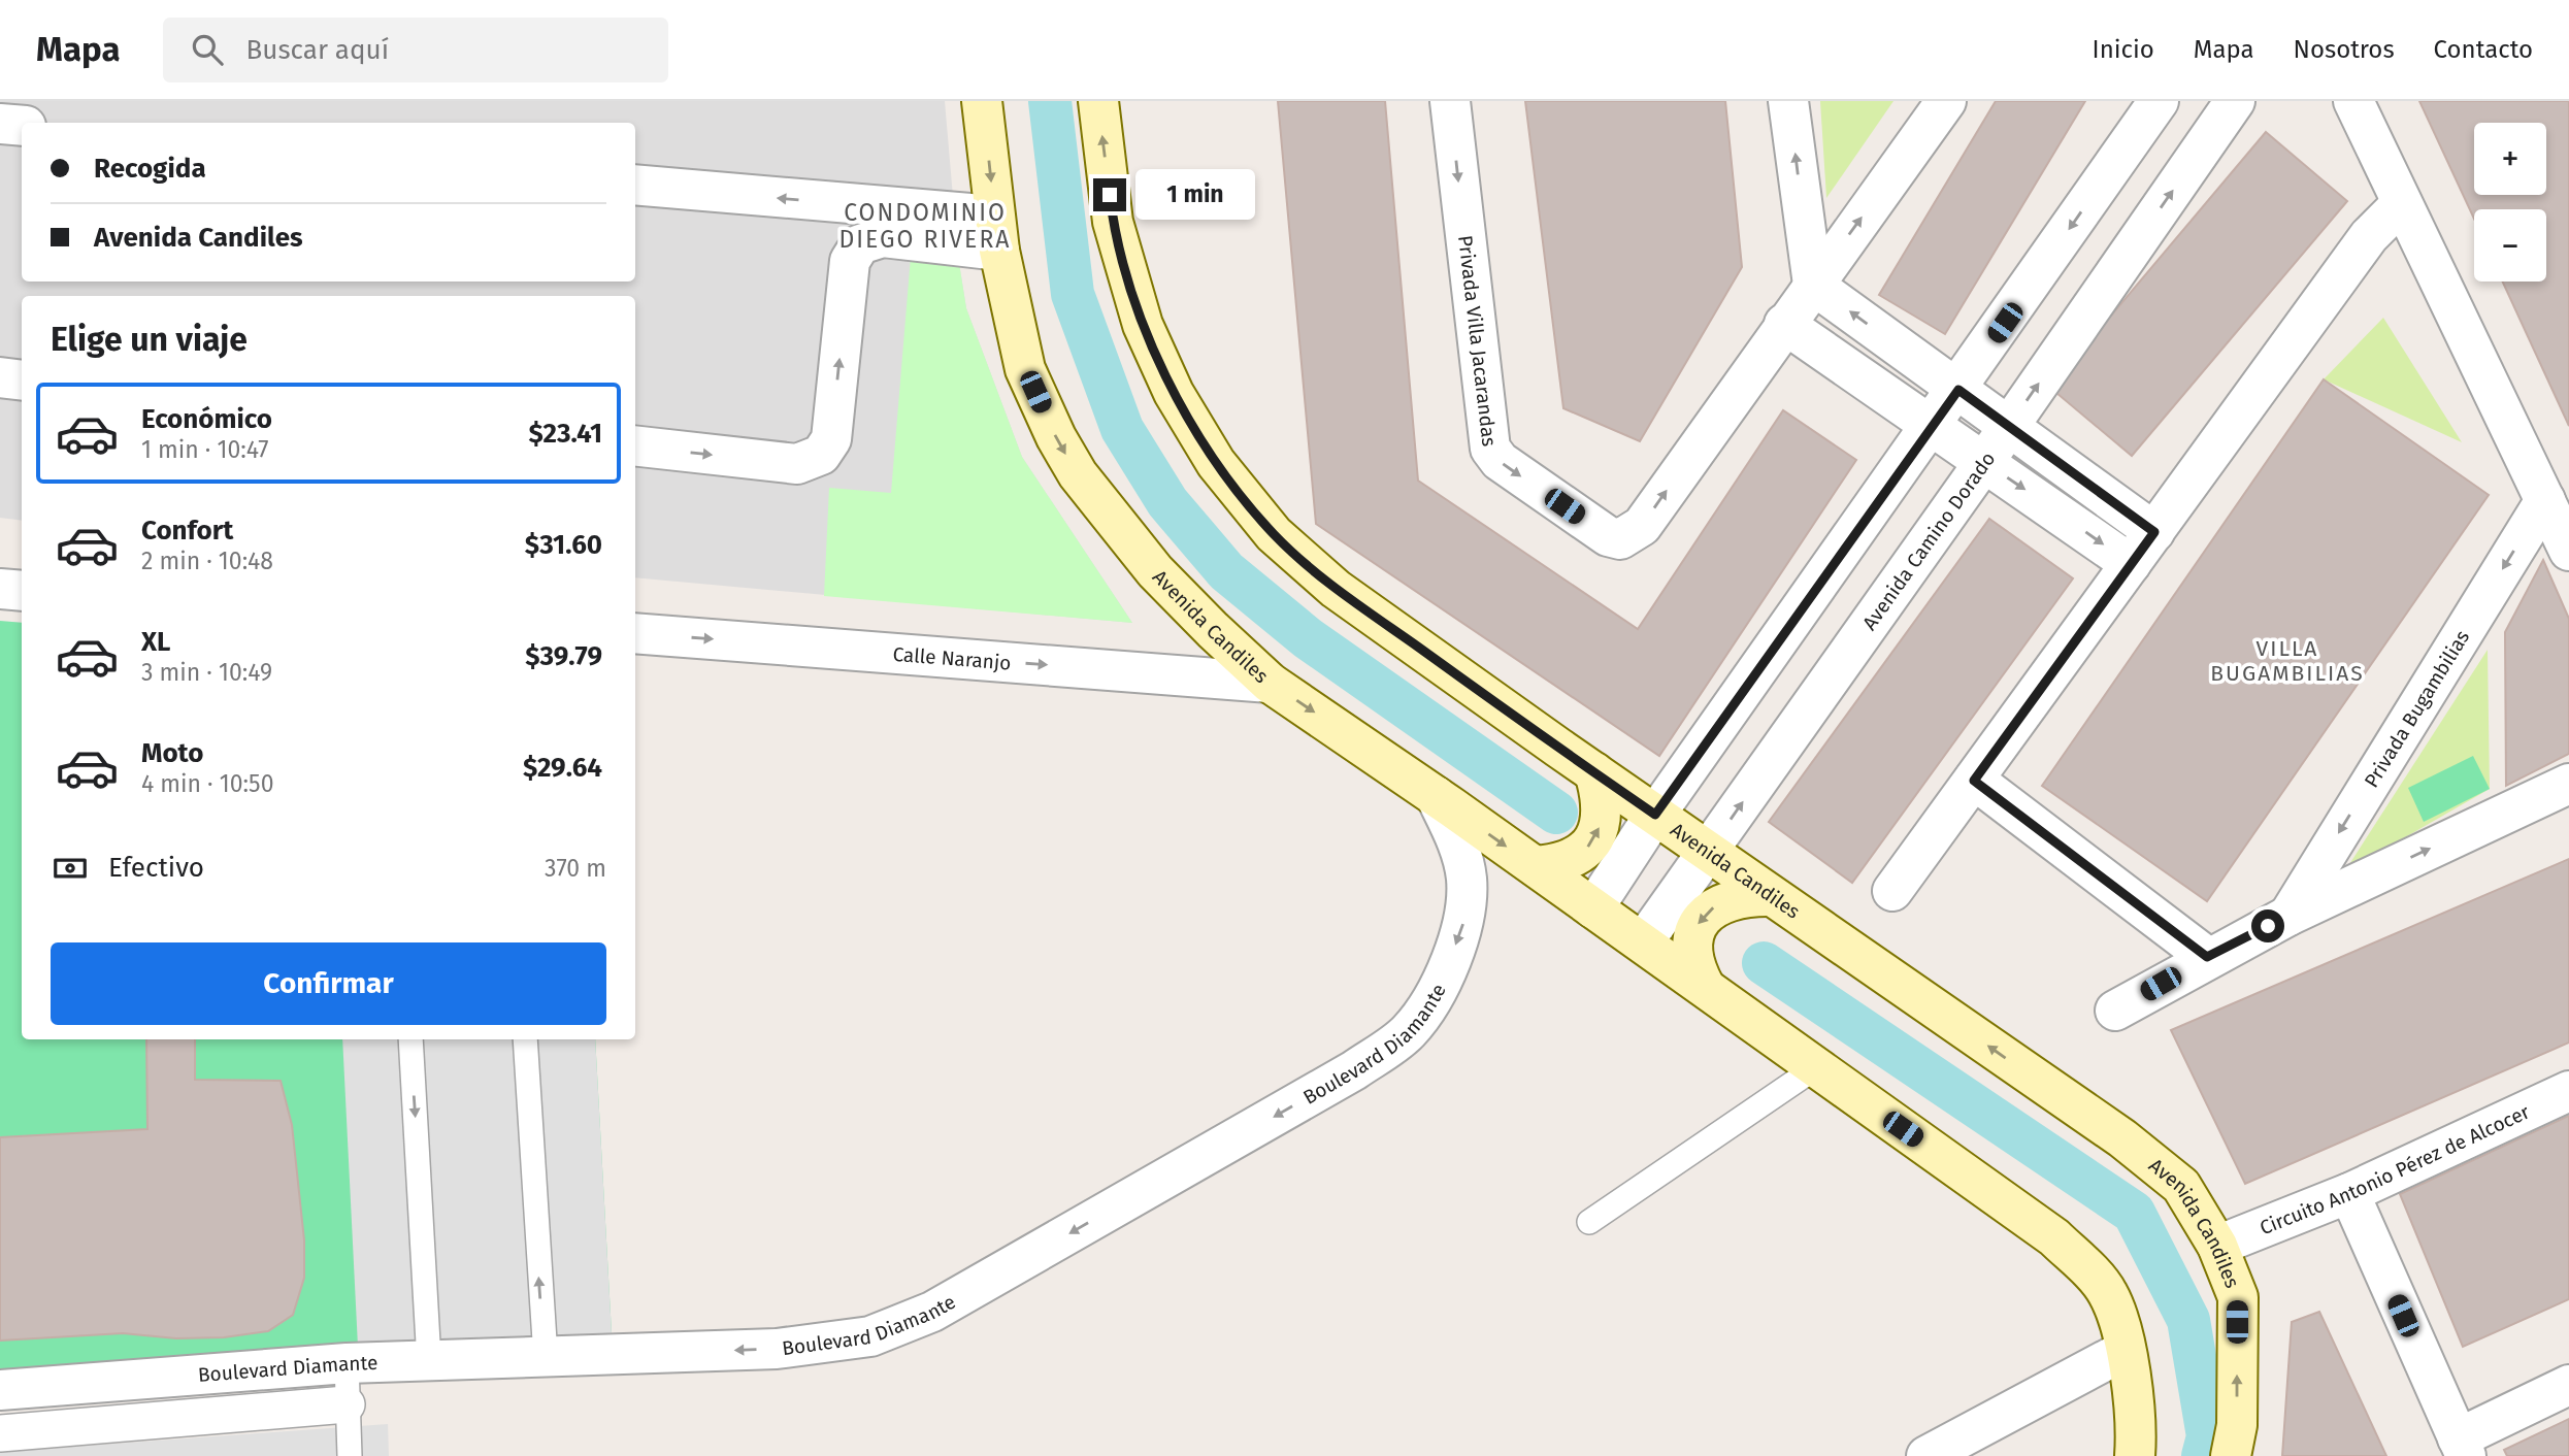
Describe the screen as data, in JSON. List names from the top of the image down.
{
  "streets": {
    "main road": ["Avenida Candiles"],
    "street": [
      "Privada Villa Jacarandas",
      "Avenida Camino Dorado",
      "Calle Naranjo",
      "Privada Bugambilias",
      "Boulevard Diamante",
      "Circuito Antonio Pérez de Alcocer"
    ]
  },
  "crossings": [
    ["Avenida Camino Dorado", "Avenida Candiles"],
    ["Avenida Candiles", "Calle Naranjo"],
    ["Avenida Candiles", "Boulevard Diamante"],
    ["Avenida Candiles", "Circuito Antonio Pérez de Alcocer"]
  ],
  "one_way": ["Calle Naranjo", "Boulevard Diamante"],
  "districts": ["CONDOMINIO DIEGO RIVERA", "VILLA BUGAMBILIAS"],
  "page": {
    "header": "Mapa",
    "search": "Buscar aquí",
    "nav": [
      "Inicio",
      "Mapa",
      "Nosotros",
      "Contacto"
    ],
    "map_buttons": ["+", "−"],
    "banner": ["Recogida", "Avenida Candiles"],
    "bubble": "1 min",
    "heading": "Elige un viaje",
    "list": [
      {
        "name": "Económico",
        "note": "1 min · 10:47",
        "value": "$23.41"
      },
      {
        "name": "Confort",
        "note": "2 min · 10:48",
        "value": "$31.60"
      },
      {
        "name": "XL",
        "note": "3 min · 10:49",
        "value": "$39.79"
      },
      {
        "name": "Moto",
        "note": "4 min · 10:50",
        "value": "$29.64"
      }
    ],
    "pay": ["Efectivo", "370 m"],
    "buttons": "Confirmar"
  }
}
